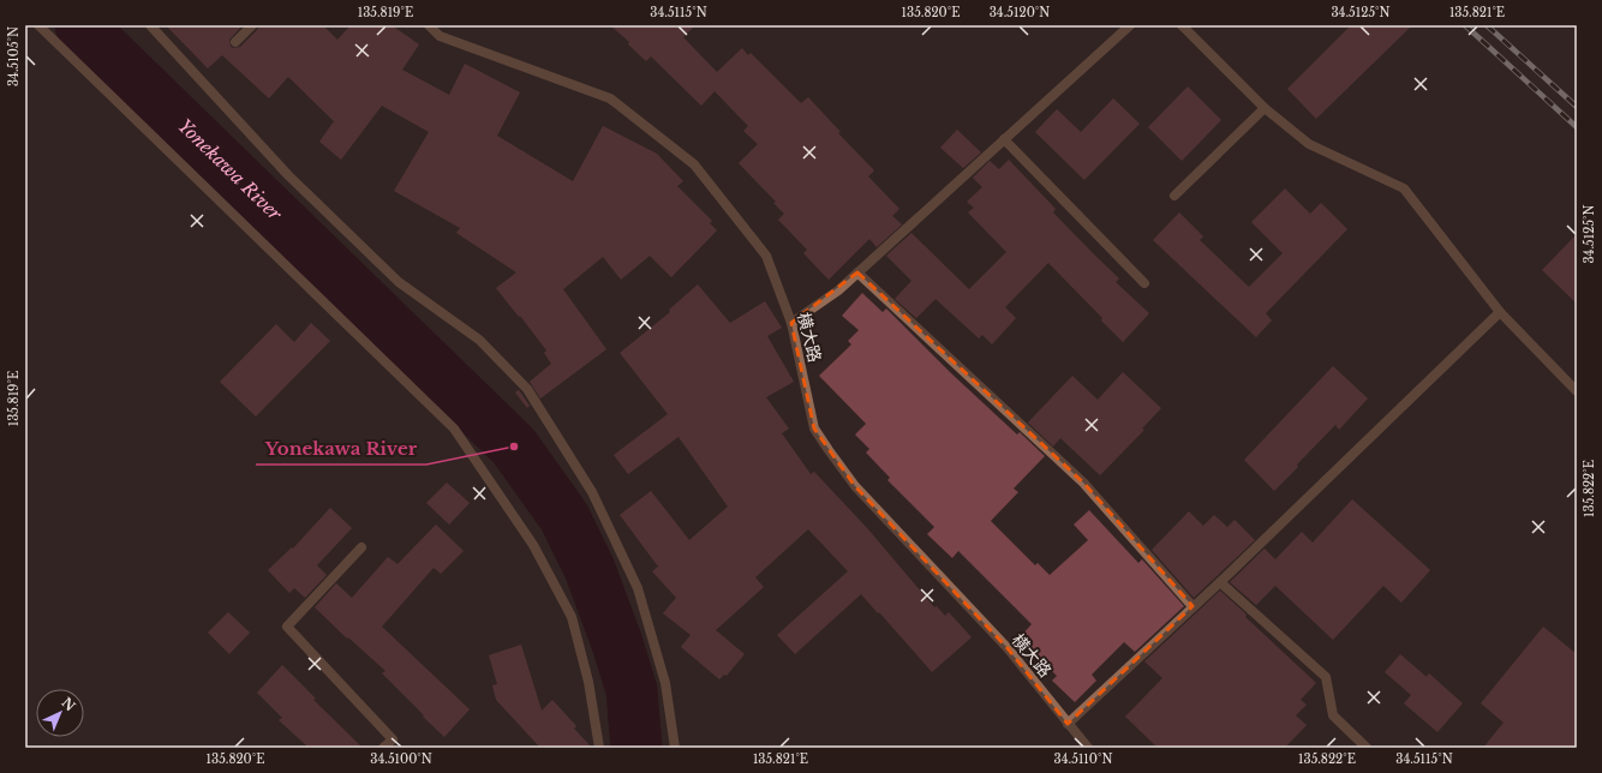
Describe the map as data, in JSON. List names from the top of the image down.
{
  "streets": {
    "street": ["横大路"]
  },
  "water": ["Yonekawa River"],
  "places": ["Yonekawa River"],
  "north": "top right",
  "coordinates": [
    "135.819°E",
    "34.5115°N",
    "135.820°E",
    "34.5120°N",
    "34.5125°N",
    "135.821°E",
    "34.5105°N",
    "135.822°E",
    "34.5100°N",
    "34.5110°N"
  ]
}
